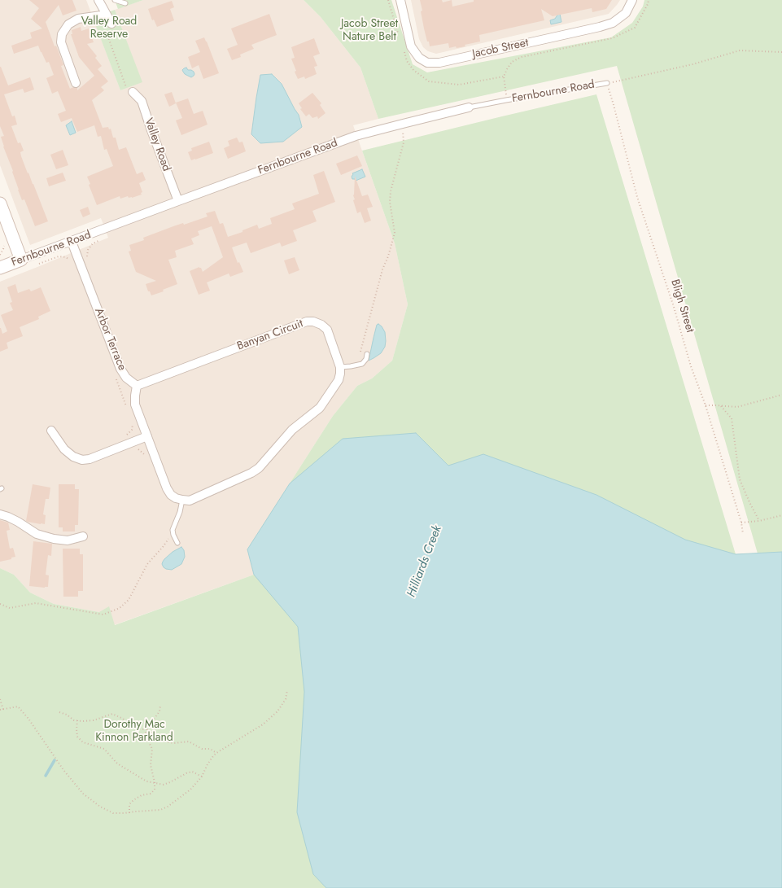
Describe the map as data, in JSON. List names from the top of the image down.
{
  "streets": {
    "street": [
      "Jacob Street",
      "Fernbourne Road",
      "Valley Road",
      "Banyan Circuit",
      "Arbor Terrace"
    ],
    "path": ["Bligh Street"]
  },
  "crossings": [
    ["Fernbourne Road", "Valley Road"],
    ["Fernbourne Road", "Bligh Street"],
    ["Fernbourne Road", "Arbor Terrace"],
    ["Banyan Circuit", "Arbor Terrace"]
  ],
  "water": ["Hilliards Creek"],
  "parks": ["Valley Road Reserve", "Jacob Street Nature Belt", "Dorothy Mac Kinnon Parkland"]
}
